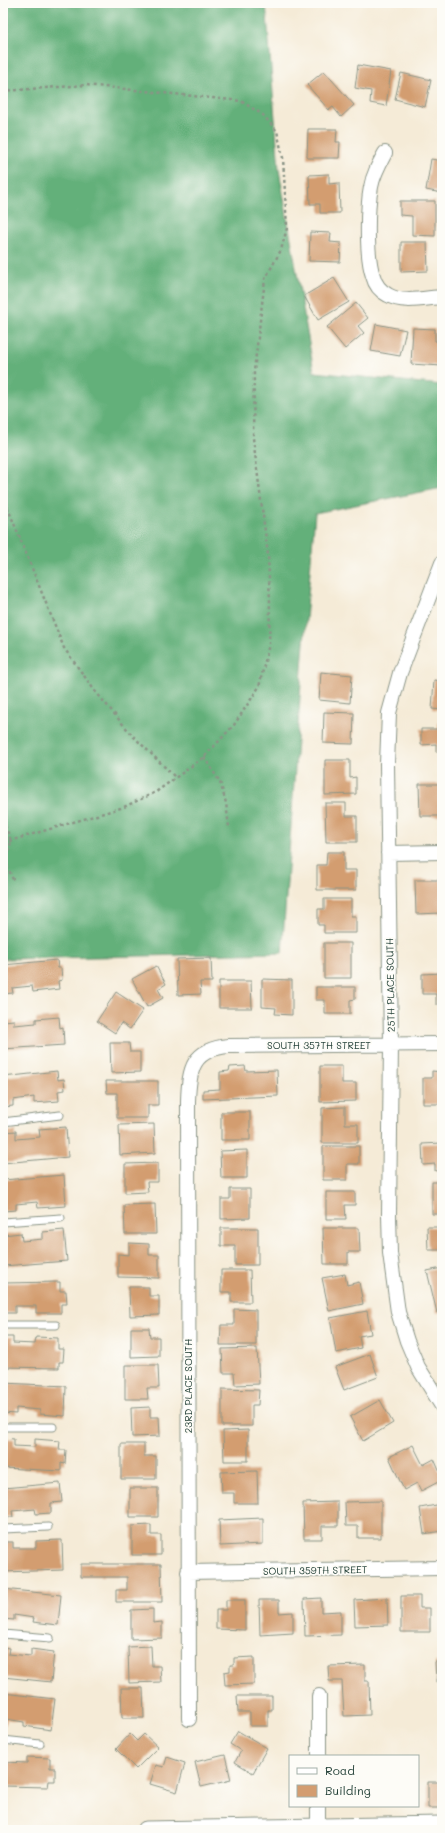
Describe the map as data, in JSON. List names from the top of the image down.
{
  "streets": {
    "street": [
      "25TH PLACE SOUTH",
      "SOUTH 357TH STREET",
      "23RD PLACE SOUTH",
      "SOUTH 359TH STREET"
    ]
  },
  "crossings": [
    ["25TH PLACE SOUTH", "SOUTH 357TH STREET"],
    ["SOUTH 357TH STREET", "23RD PLACE SOUTH"],
    ["23RD PLACE SOUTH", "SOUTH 359TH STREET"]
  ],
  "legend": ["Road", "Building"]
}
